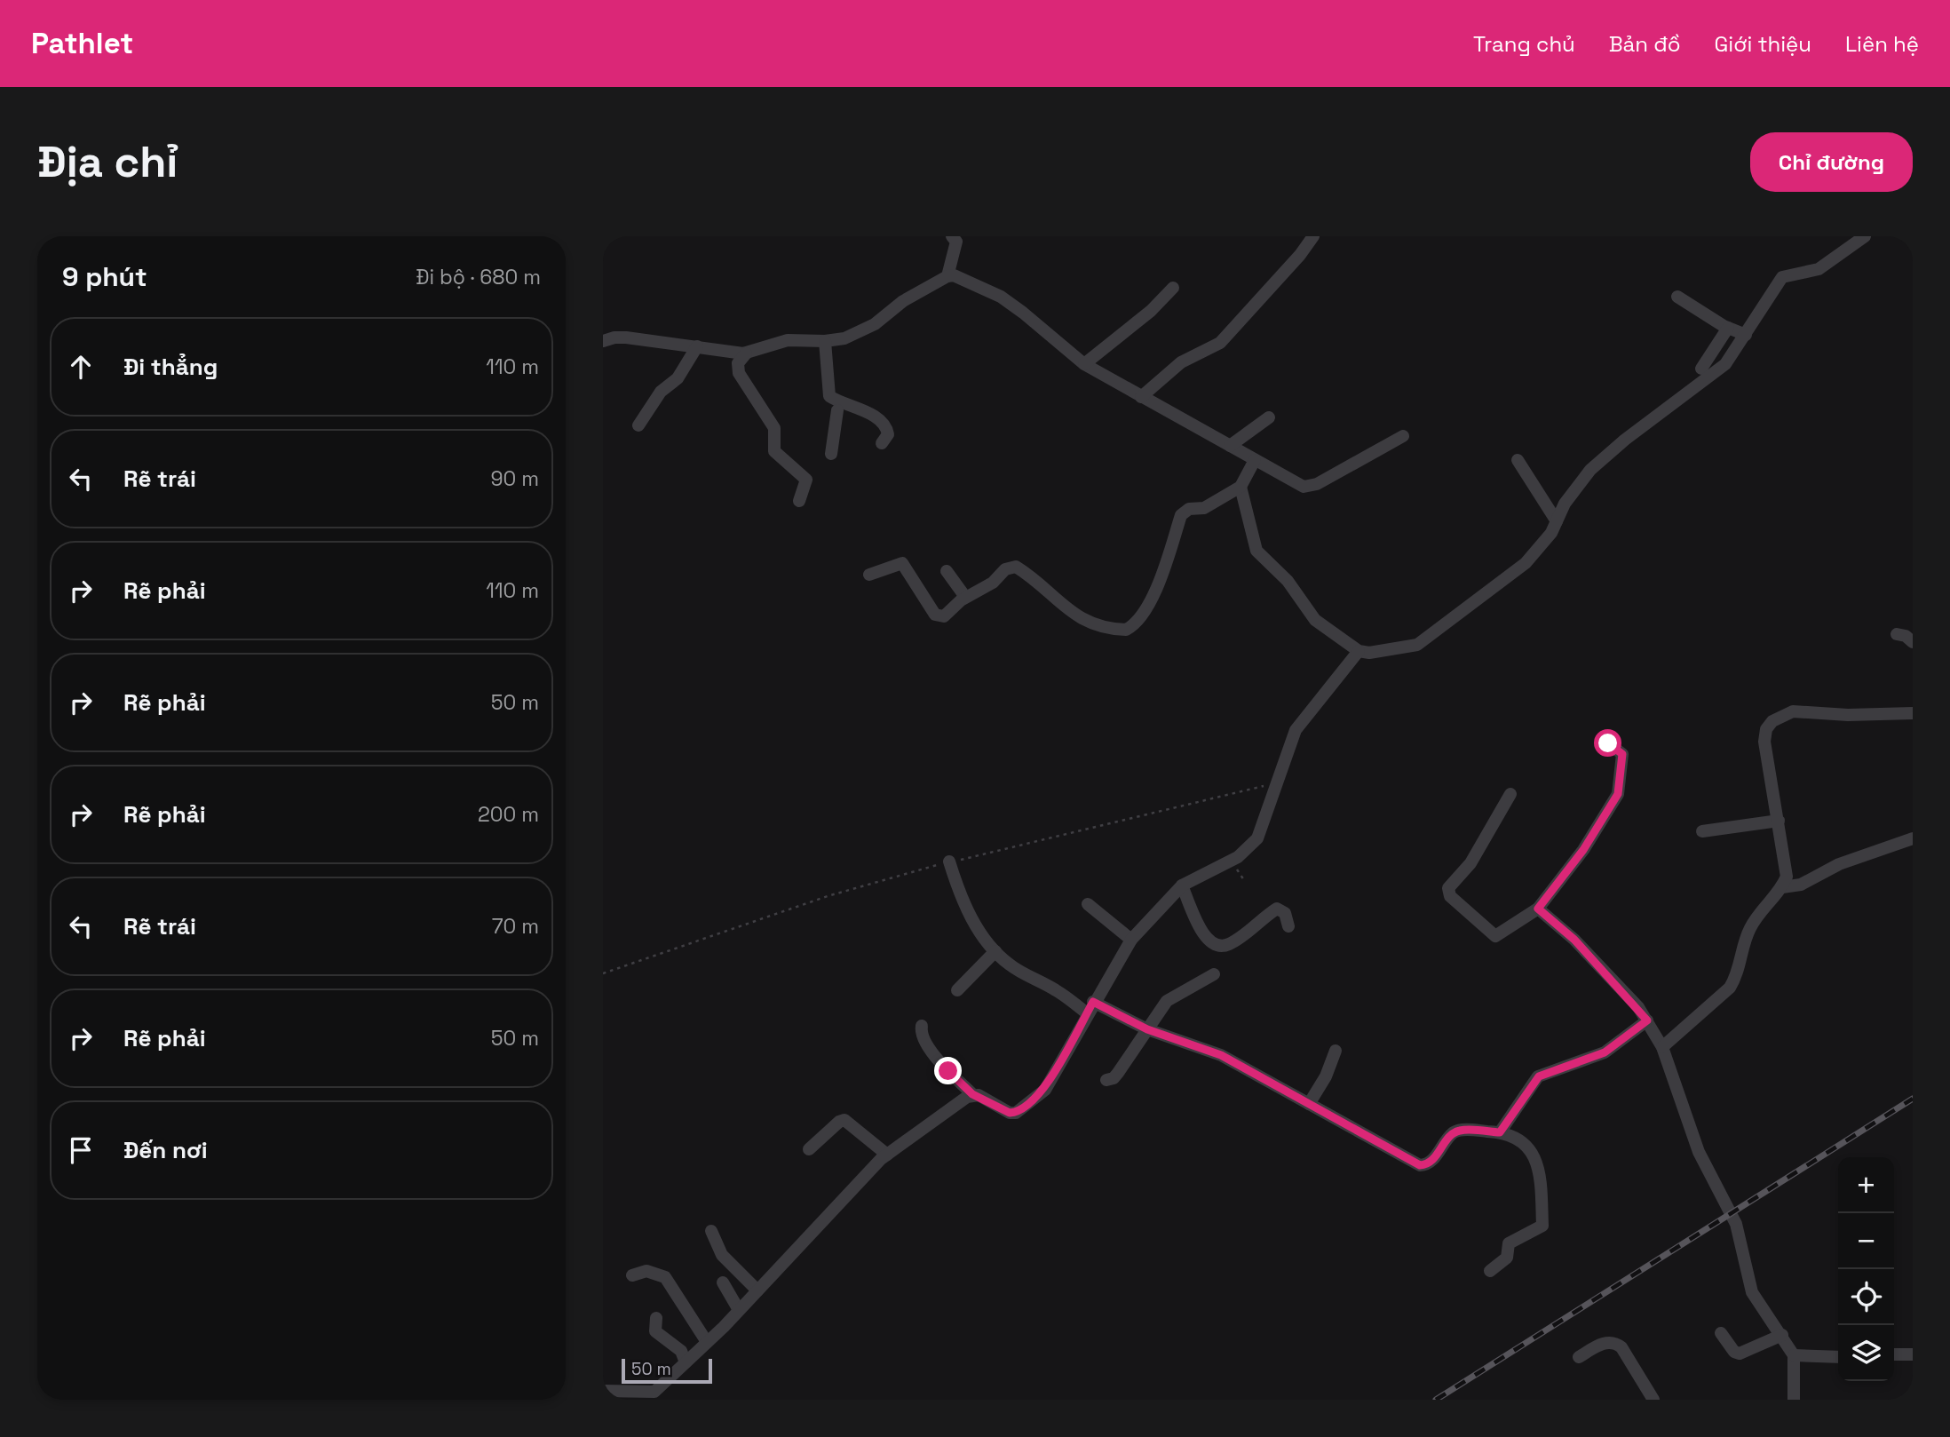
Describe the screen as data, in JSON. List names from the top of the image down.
{
  "scale_bar": "50 m",
  "page": {
    "header": "Pathlet",
    "nav": [
      "Trang chủ",
      "Bản đồ",
      "Giới thiệu",
      "Liên hệ"
    ],
    "buttons": "Chỉ đường",
    "title": "Địa chỉ",
    "heading": ["9 phút", "Đi bộ · 680 m"],
    "list": [
      ["Đi thẳng", "110 m"],
      ["Rẽ trái", "90 m"],
      ["Rẽ phải", "110 m"],
      ["Rẽ phải", "50 m"],
      ["Rẽ phải", "200 m"],
      ["Rẽ trái", "70 m"],
      ["Rẽ phải", "50 m"],
      "Đến nơi"
    ],
    "map_buttons": ["+", "−"],
    "scale": "50 m"
  }
}
